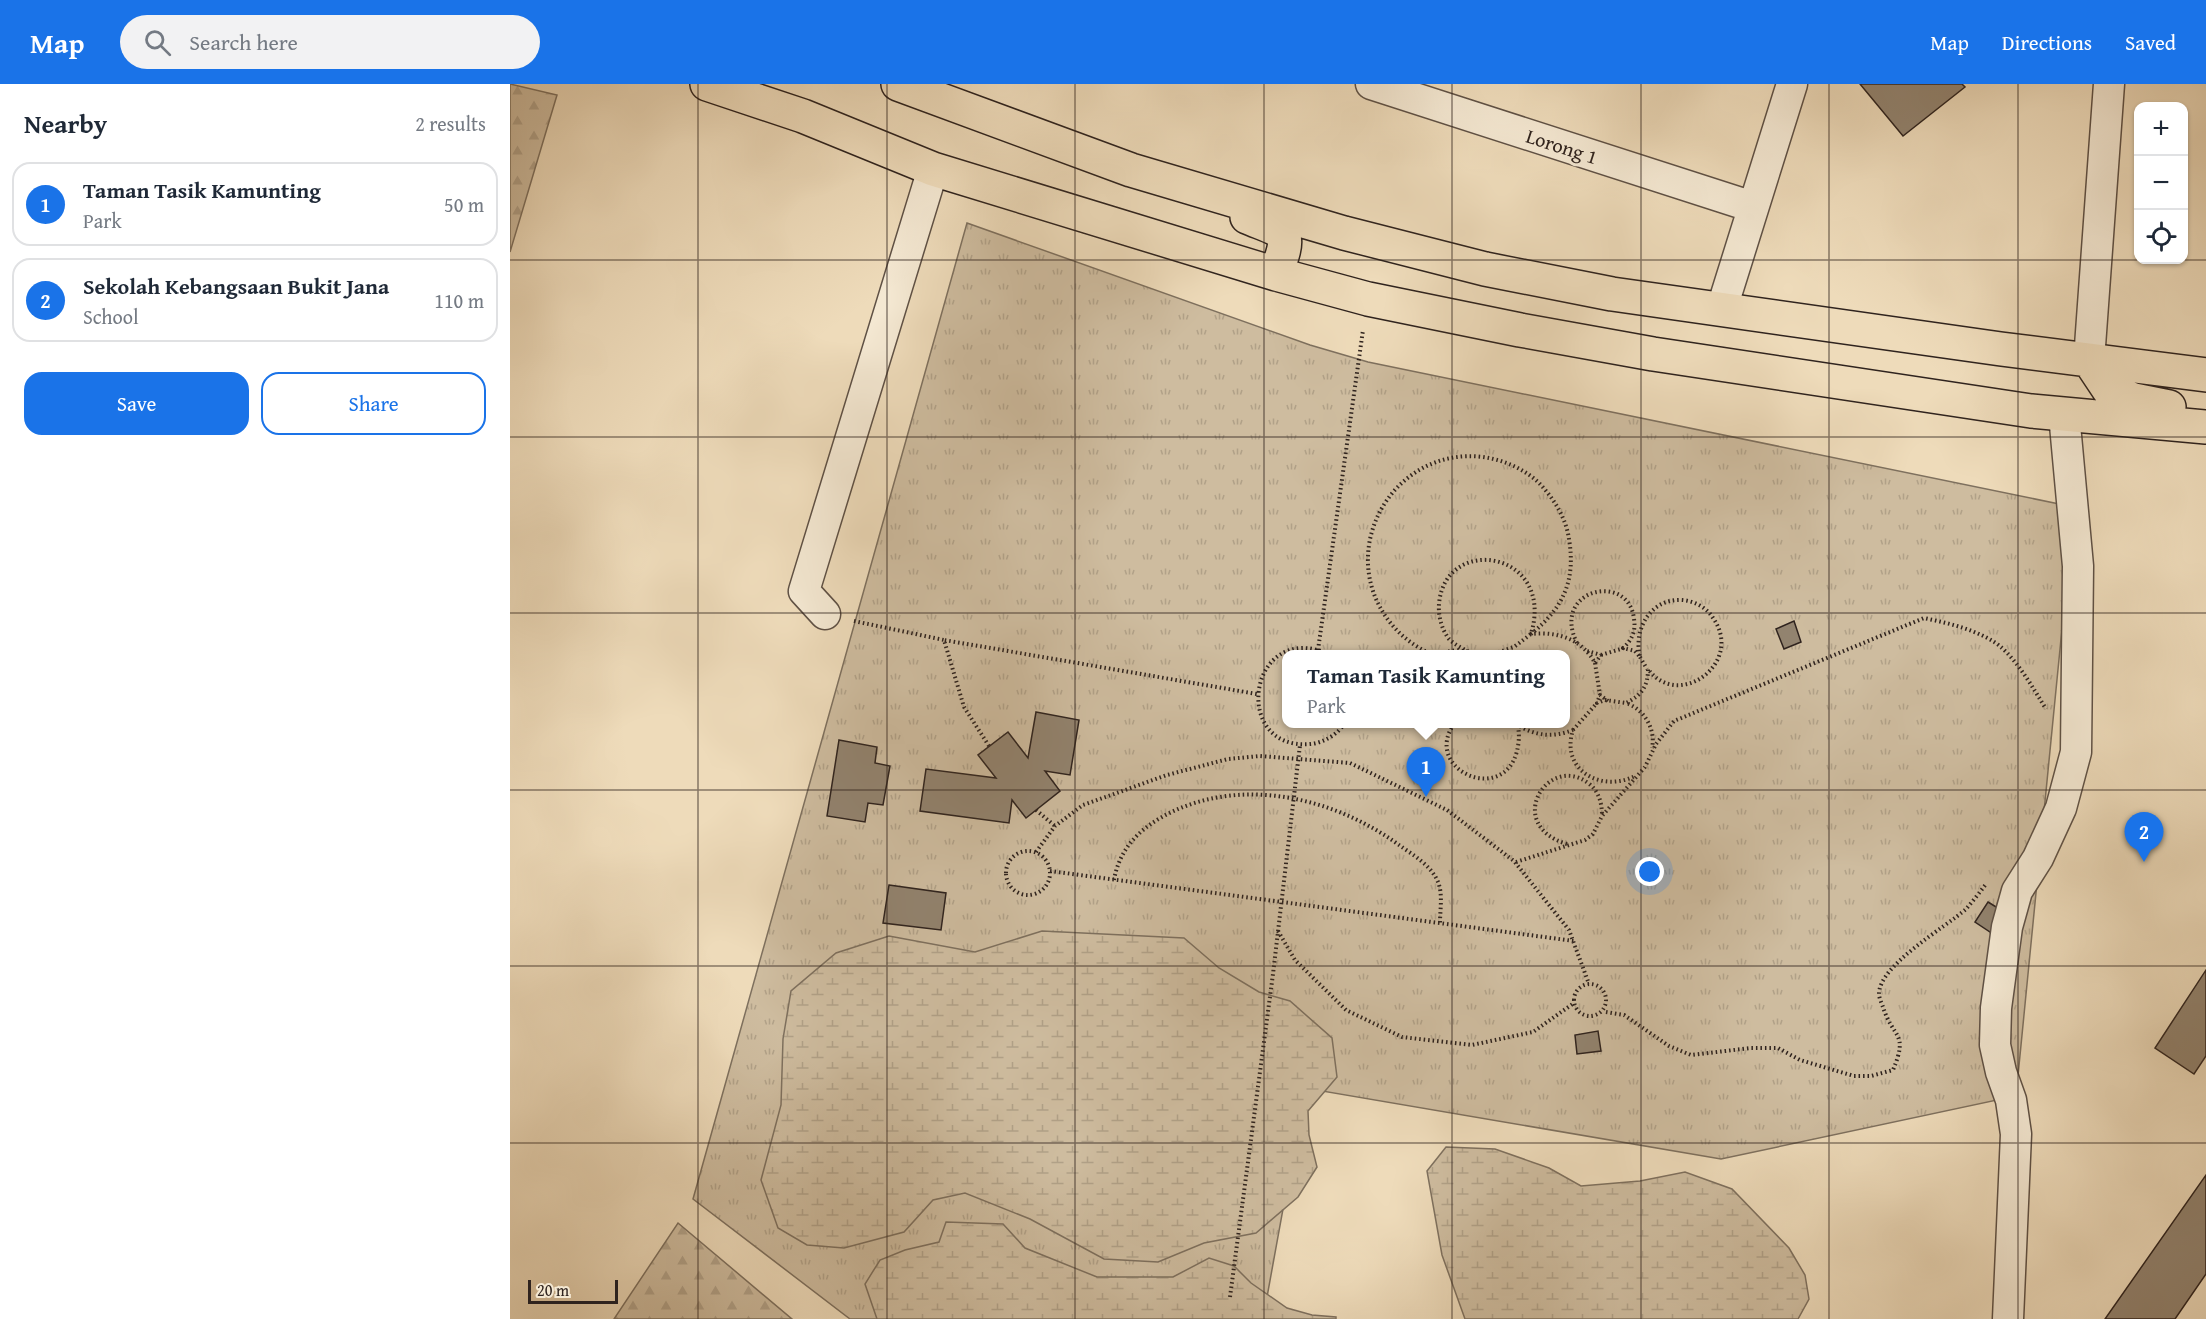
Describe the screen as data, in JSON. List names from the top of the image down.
{
  "streets": {
    "street": ["Lorong 1"]
  },
  "scale_bar": "20 m",
  "page": {
    "header": "Map",
    "search": "Search here",
    "nav": ["Map", "Directions", "Saved"],
    "heading": ["Nearby", "2 results"],
    "map_buttons": ["+", "−"],
    "list": [
      {
        "mark": "1",
        "name": "Taman Tasik Kamunting",
        "note": "Park",
        "value": "50 m"
      },
      {
        "mark": "2",
        "name": "Sekolah Kebangsaan Bukit Jana",
        "note": "School",
        "value": "110 m"
      }
    ],
    "buttons": ["Save", "Share"],
    "popup": ["Taman Tasik Kamunting", "Park"],
    "pins": ["1", "2"],
    "scale": "20 m"
  }
}
